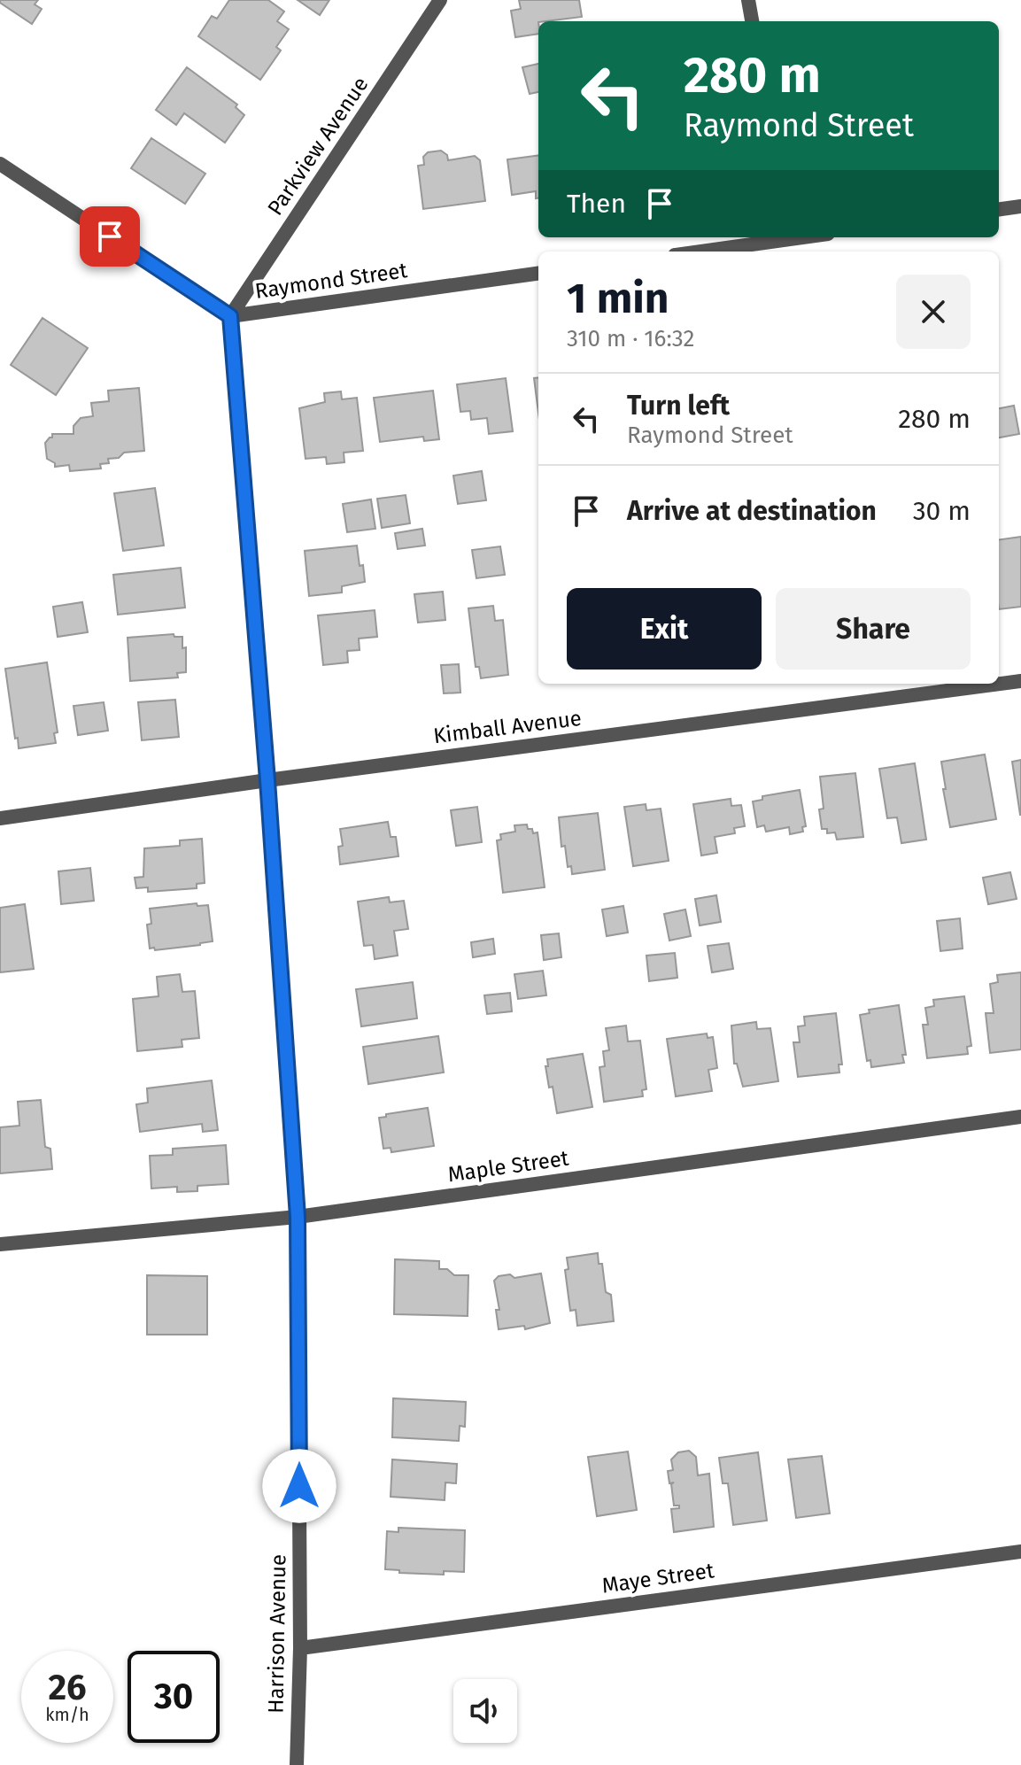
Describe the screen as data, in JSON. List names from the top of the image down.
{
  "streets": {
    "street": [
      "Parkview Avenue",
      "Raymond Street",
      "Kimball Avenue",
      "Maple Street",
      "Maye Street",
      "Harrison Avenue"
    ]
  },
  "crossings": [
    ["Parkview Avenue", "Raymond Street"],
    ["Parkview Avenue", "Harrison Avenue"],
    ["Raymond Street", "Harrison Avenue"],
    ["Kimball Avenue", "Harrison Avenue"],
    ["Maple Street", "Harrison Avenue"],
    ["Maye Street", "Harrison Avenue"]
  ],
  "page": {
    "turn": ["280 m", "Raymond Street"],
    "then": "Then",
    "heading": ["1 min", "310 m · 16:32"],
    "list": [
      {
        "name": "Turn left",
        "note": "Raymond Street",
        "value": "280 m"
      },
      {
        "name": "Arrive at destination",
        "value": "30 m"
      }
    ],
    "buttons": ["Exit", "Share"],
    "speed": "26 km/h",
    "limit": "30"
  }
}
